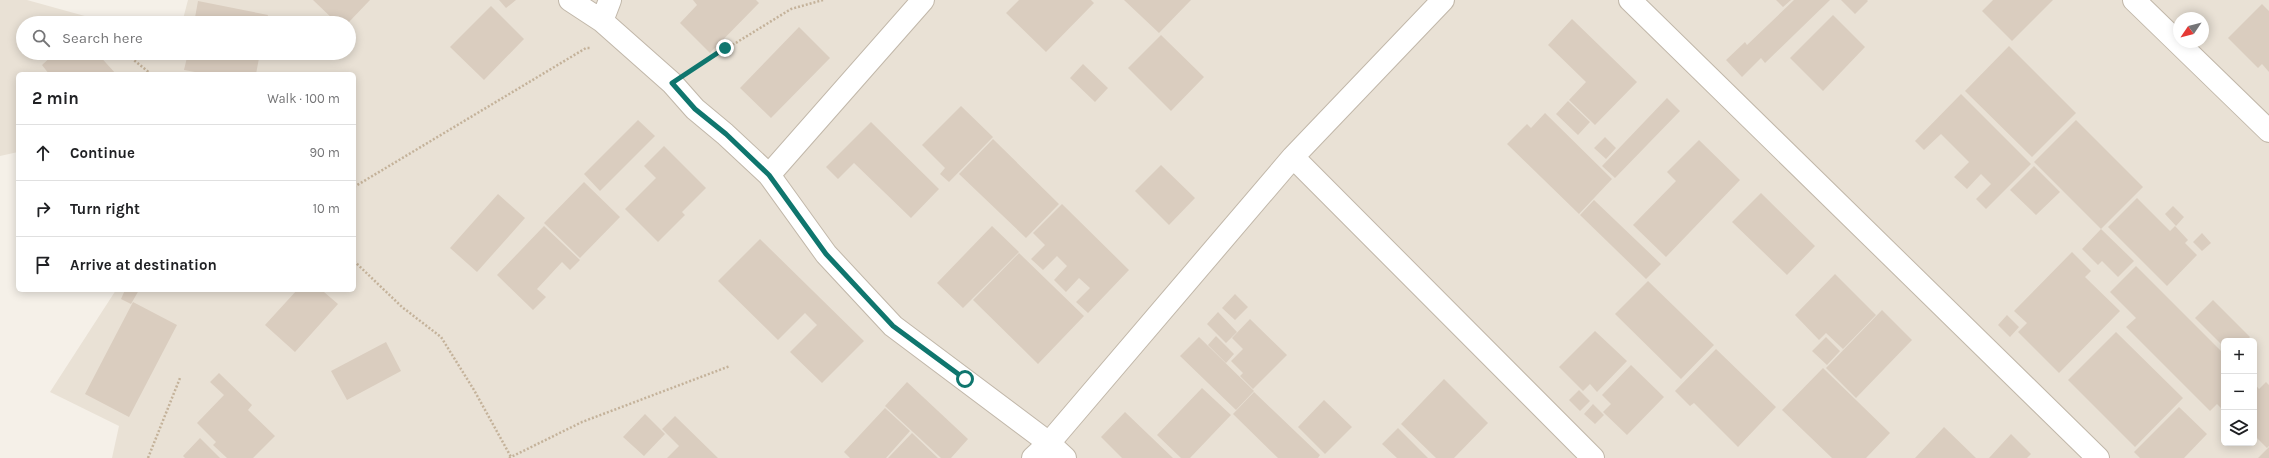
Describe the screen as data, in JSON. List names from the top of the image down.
{
  "north": "bottom left",
  "page": {
    "search": "Search here",
    "heading": ["2 min", "Walk · 100 m"],
    "list": [
      ["Continue", "90 m"],
      ["Turn right", "10 m"],
      "Arrive at destination"
    ],
    "map_buttons": ["+", "−"]
  }
}
